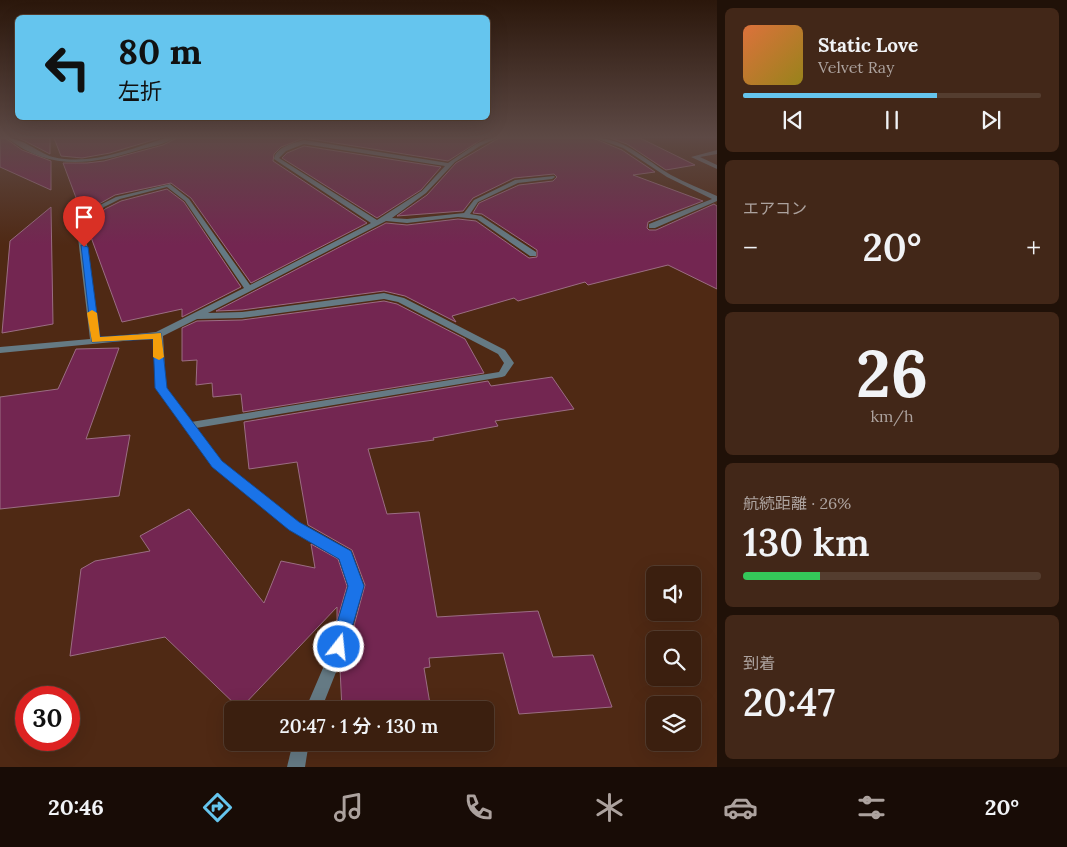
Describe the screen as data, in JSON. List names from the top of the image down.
{
  "page": {
    "turn": ["80 m", "左折"],
    "song": ["Static Love", "Velvet Ray"],
    "tile": [
      "エアコン",
      ["26", "km/h"],
      ["航続距離 · 26%", "130 km"],
      ["到着", "20:47"]
    ],
    "heat": ["−", "20°", "+"],
    "limit": "30",
    "trip": "20:47 · 1 分 · 130 m",
    "tabs": ["20:46", "20°"]
  }
}
